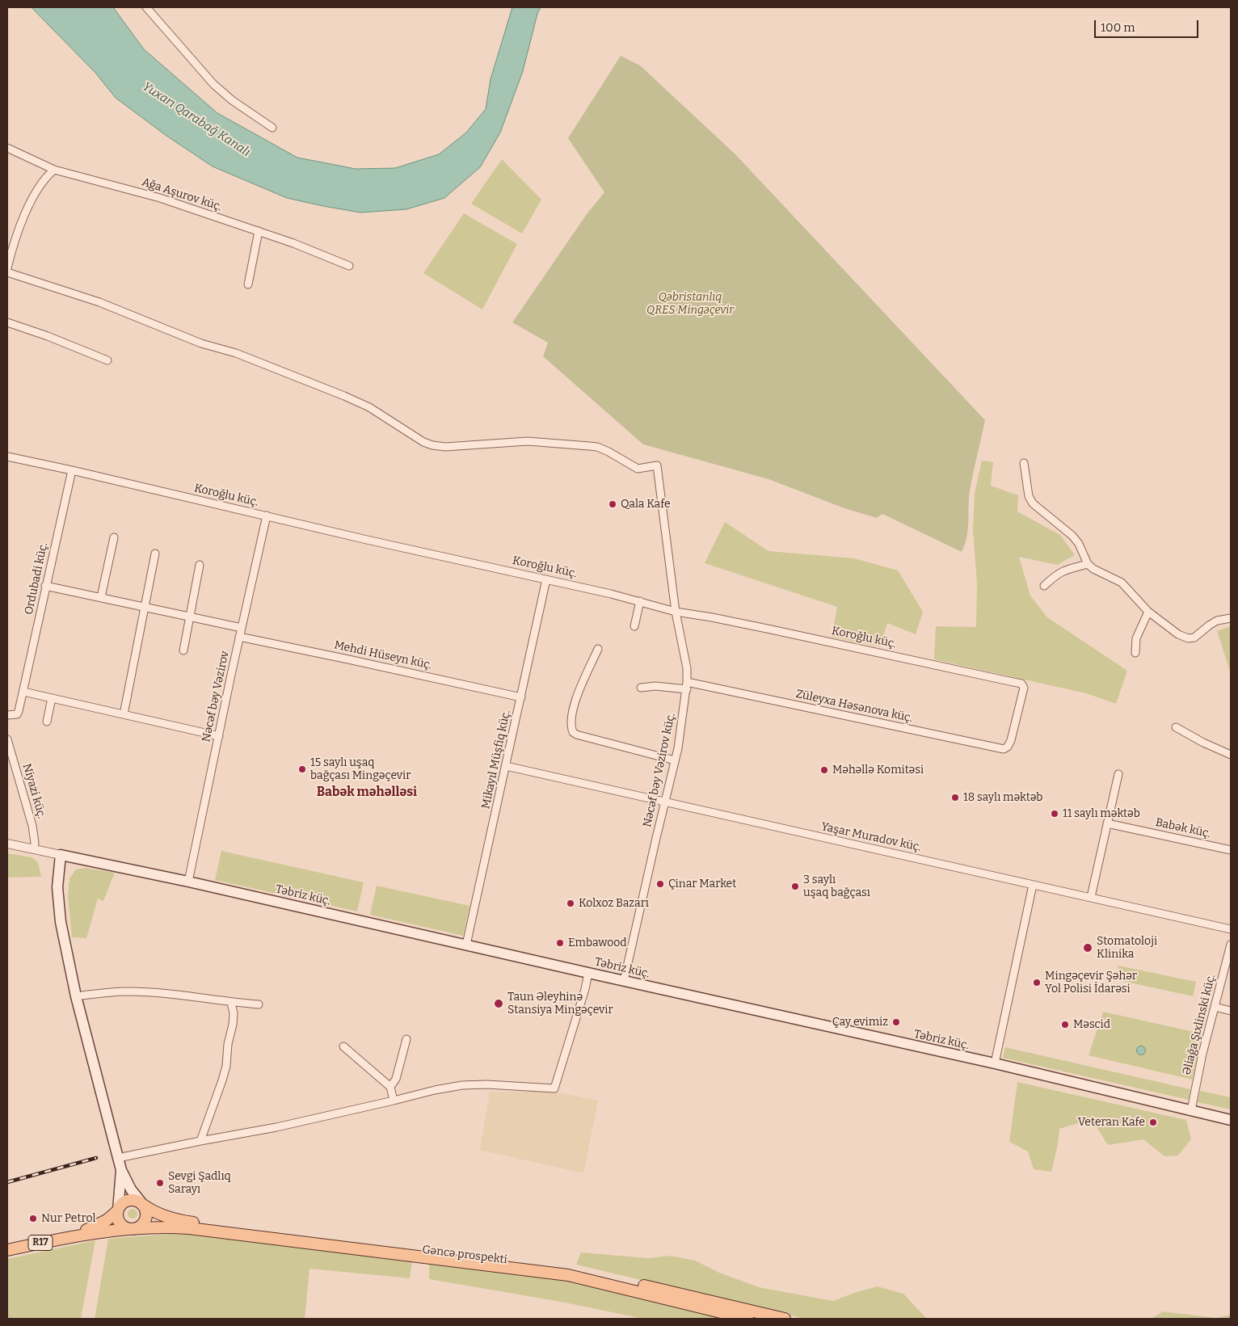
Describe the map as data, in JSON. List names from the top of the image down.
{
  "streets": {
    "main road": ["Təbriz küç.", "R17", "Gəncə prospekti"],
    "street": [
      "Ağa Aşurov küç.",
      "Koroğlu küç.",
      "Ordubadi küç.",
      "Mehdi Hüseyn küç.",
      "Nəcəf bəy Vəzirov",
      "Züleyxa Həsənova küç.",
      "Mikayıl Müşfiq küç.",
      "Nəcəf bəy Vəzirov küç.",
      "Niyazi küç.",
      "Babək küç.",
      "Yaşar Muradov küç.",
      "Əliağa Şıxlinski küç."
    ]
  },
  "crossings": [
    ["Koroğlu küç.", "Ordubadi küç."],
    ["Koroğlu küç.", "Nəcəf bəy Vəzirov"],
    ["Koroğlu küç.", "Züleyxa Həsənova küç."],
    ["Koroğlu küç.", "Mikayıl Müşfiq küç."],
    ["Koroğlu küç.", "Nəcəf bəy Vəzirov küç."],
    ["Mehdi Hüseyn küç.", "Nəcəf bəy Vəzirov"],
    ["Mehdi Hüseyn küç.", "Mikayıl Müşfiq küç."],
    ["Nəcəf bəy Vəzirov", "Təbriz küç."],
    ["Züleyxa Həsənova küç.", "Nəcəf bəy Vəzirov küç."],
    ["Mikayıl Müşfiq küç.", "Yaşar Muradov küç."],
    ["Mikayıl Müşfiq küç.", "Təbriz küç."],
    ["Nəcəf bəy Vəzirov küç.", "Yaşar Muradov küç."],
    ["Nəcəf bəy Vəzirov küç.", "Təbriz küç."],
    ["Niyazi küç.", "Təbriz küç."],
    ["Təbriz küç.", "Əliağa Şıxlinski küç."],
    ["R17", "Gəncə prospekti"]
  ],
  "districts": ["Babək məhəlləsi"],
  "water": ["Yuxarı Qarabağ Kanalı"],
  "parks": ["Qəbristanlıq QRES Mingəçevir"],
  "places": [
    "Qala Kafe",
    "15 saylı uşaq bağçası Mingəçevir",
    "Məhəllə Komitəsi",
    "18 saylı məktəb",
    "11 saylı məktəb",
    "Çinar Market",
    "3 saylı uşaq bağçası",
    "Kolxoz Bazarı",
    "Embawood",
    "Stomatoloji Klinika",
    "Mingəçevir Şəhər Yol Polisi İdarəsi",
    "Taun Əleyhinə Stansiya Mingəçevir",
    "Çay evimiz",
    "Məscid",
    "Veteran Kafe",
    "Sevgi Şadlıq Sarayı",
    "Nur Petrol"
  ],
  "scale_bar": "100 m"
}
